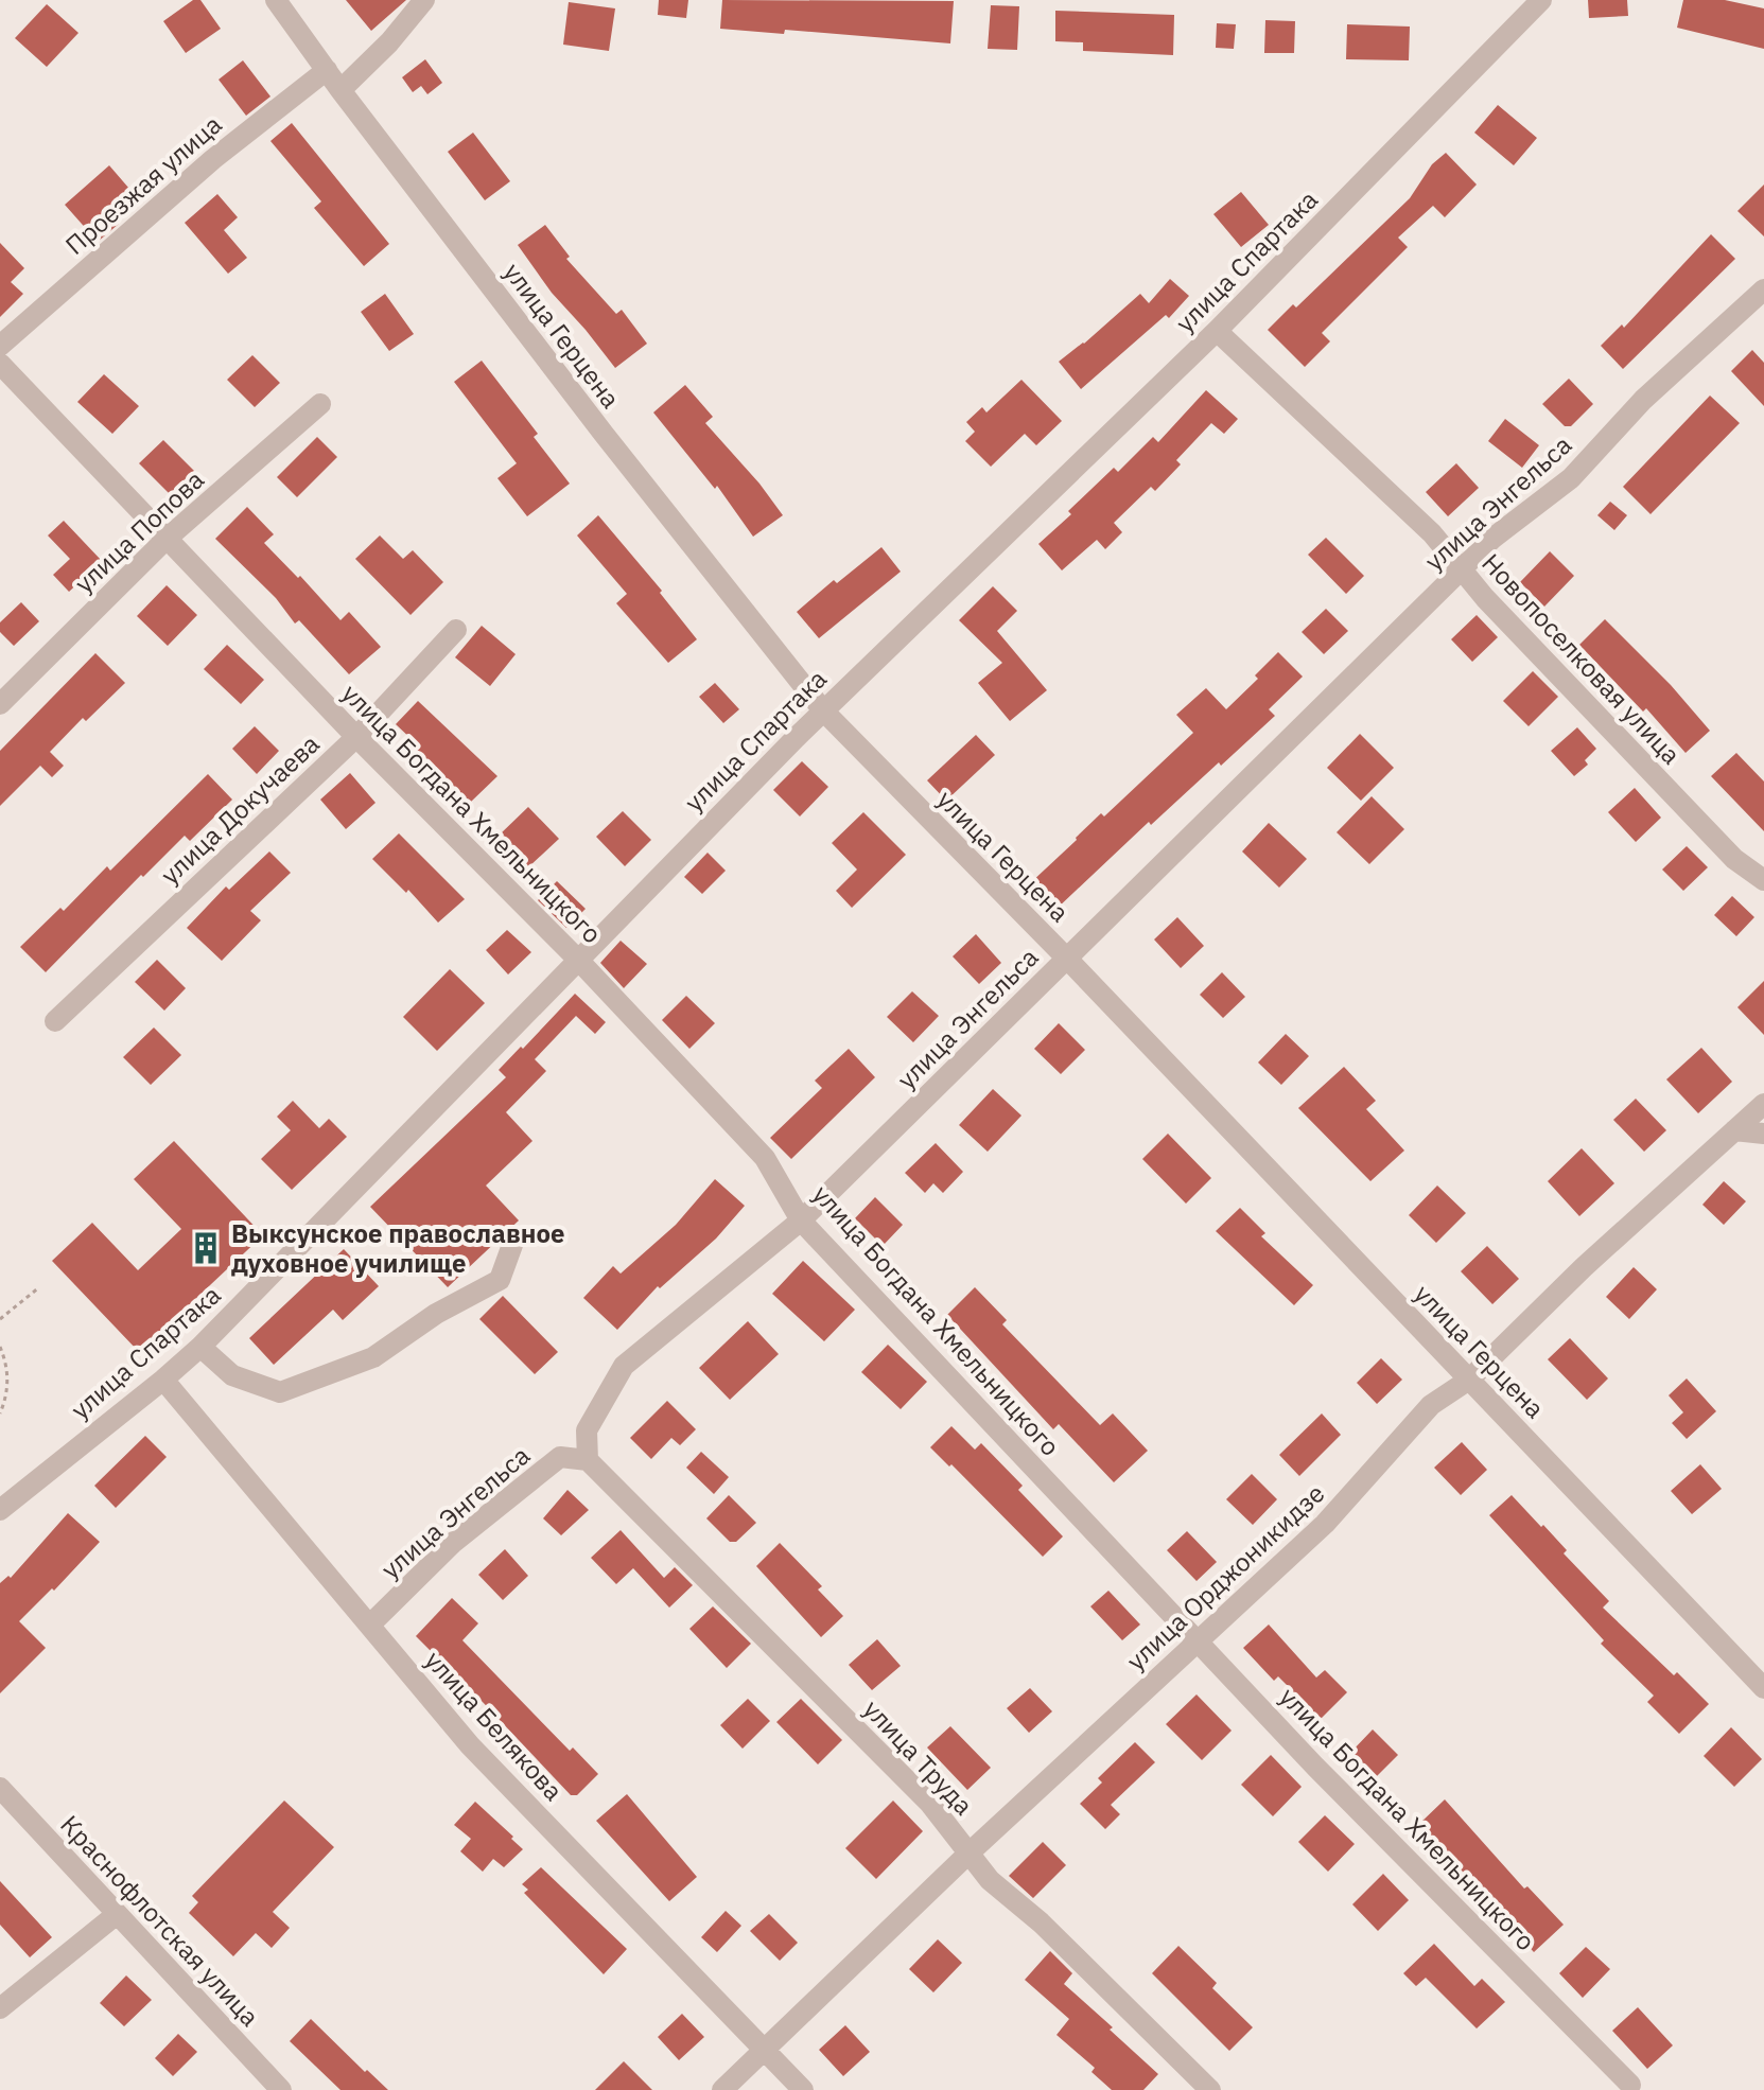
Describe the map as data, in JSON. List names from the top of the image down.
{
  "streets": {
    "street": [
      "Проезжая улица",
      "улица Спартака",
      "улица Герцена",
      "улица Энгельса",
      "улица Попова",
      "Новопоселковая улица",
      "улица Докучаева",
      "улица Богдана Хмельницкого",
      "улица Орджоникидзе",
      "улица Белякова",
      "улица Труда",
      "Краснофлотская улица"
    ]
  },
  "crossings": [
    ["Проезжая улица", "улица Герцена"],
    ["улица Спартака", "улица Герцена"],
    ["улица Спартака", "Новопоселковая улица"],
    ["улица Спартака", "улица Богдана Хмельницкого"],
    ["улица Спартака", "улица Белякова"],
    ["улица Герцена", "улица Энгельса"],
    ["улица Герцена", "улица Орджоникидзе"],
    ["улица Энгельса", "Новопоселковая улица"],
    ["улица Энгельса", "улица Богдана Хмельницкого"],
    ["улица Энгельса", "улица Белякова"],
    ["улица Энгельса", "улица Труда"],
    ["улица Попова", "улица Богдана Хмельницкого"],
    ["улица Докучаева", "улица Богдана Хмельницкого"],
    ["улица Богдана Хмельницкого", "улица Орджоникидзе"],
    ["улица Орджоникидзе", "улица Белякова"],
    ["улица Орджоникидзе", "улица Труда"]
  ],
  "places": {
    "building": ["Выксунское православное духовное училище"]
  }
}
